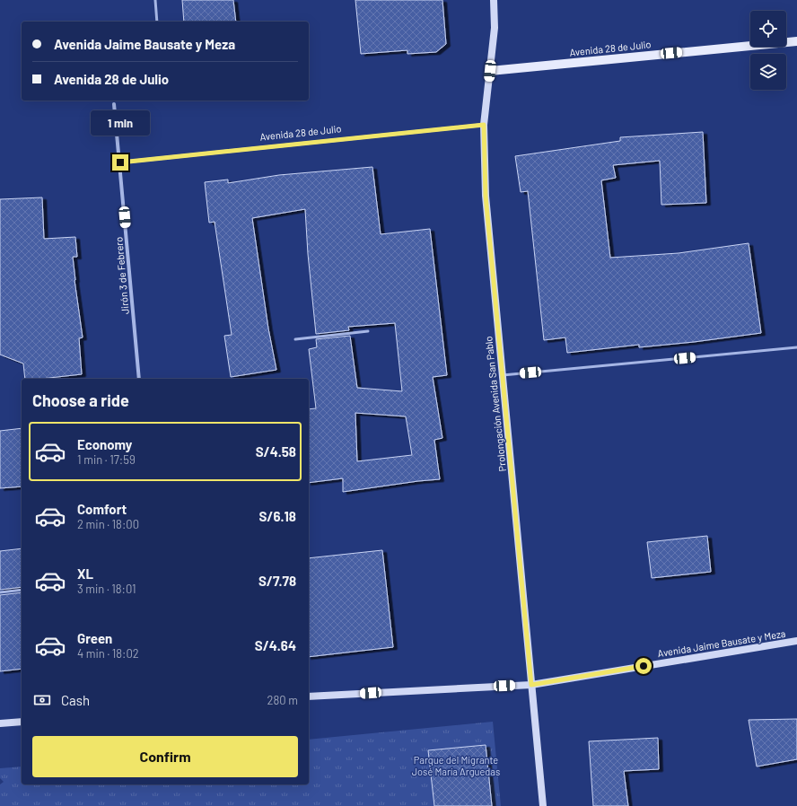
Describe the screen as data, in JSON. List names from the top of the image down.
{
  "streets": {
    "main road": ["Avenida 28 de Julio"],
    "street": ["Jirón 3 de Febrero", "Prolongación Avenida San Pablo", "Avenida Jaime Bausate y Meza"]
  },
  "crossings": [
    ["Avenida 28 de Julio", "Jirón 3 de Febrero"],
    ["Avenida 28 de Julio", "Prolongación Avenida San Pablo"],
    ["Prolongación Avenida San Pablo", "Avenida Jaime Bausate y Meza"]
  ],
  "parks": ["Parque del Migrante José María Arguedas"],
  "page": {
    "banner": ["Avenida Jaime Bausate y Meza", "Avenida 28 de Julio"],
    "bubble": "1 min",
    "heading": "Choose a ride",
    "list": [
      {
        "name": "Economy",
        "note": "1 min · 17:59",
        "value": "S/4.58"
      },
      {
        "name": "Comfort",
        "note": "2 min · 18:00",
        "value": "S/6.18"
      },
      {
        "name": "XL",
        "note": "3 min · 18:01",
        "value": "S/7.78"
      },
      {
        "name": "Green",
        "note": "4 min · 18:02",
        "value": "S/4.64"
      }
    ],
    "pay": ["Cash", "280 m"],
    "buttons": "Confirm"
  }
}
